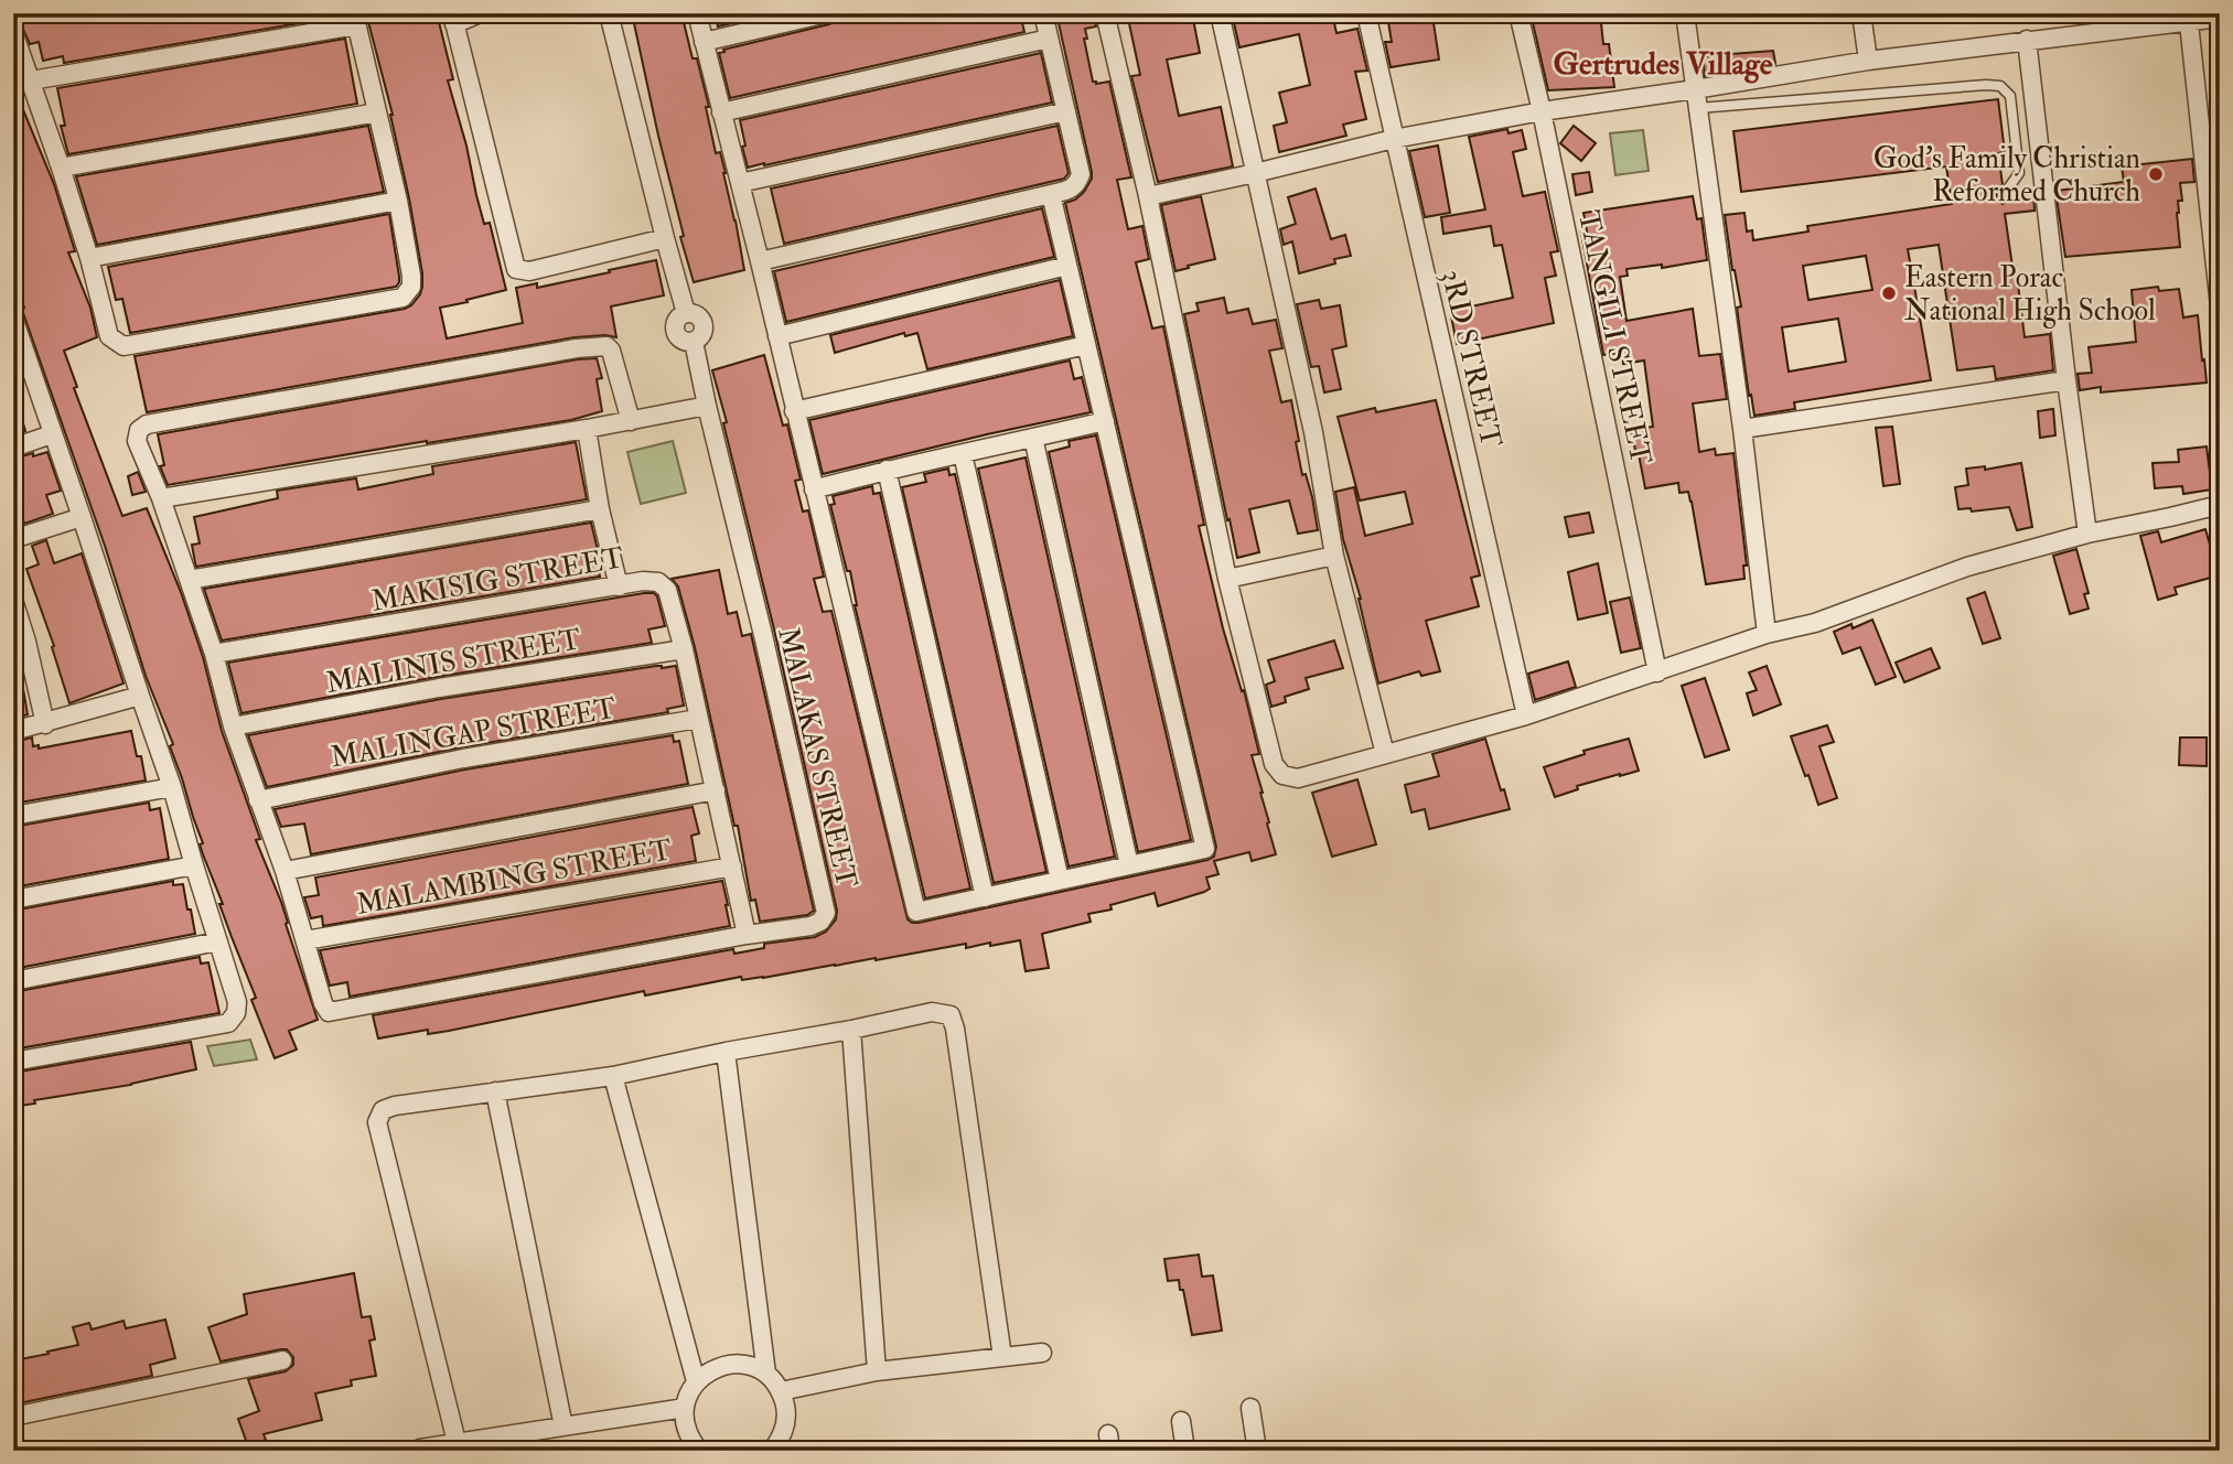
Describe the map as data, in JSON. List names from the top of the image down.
{
  "streets": {
    "street": [
      "TANGILI STREET",
      "3RD STREET",
      "MAKISIG STREET",
      "MALINIS STREET",
      "MALINGAP STREET",
      "MALAKAS STREET",
      "MALAMBING STREET"
    ]
  },
  "crossings": [
    ["MAKISIG STREET", "MALINIS STREET"],
    ["MAKISIG STREET", "MALINGAP STREET"],
    ["MAKISIG STREET", "MALAKAS STREET"],
    ["MAKISIG STREET", "MALAMBING STREET"],
    ["MALAKAS STREET", "MALAMBING STREET"]
  ],
  "districts": ["Gertrudes Village"],
  "places": ["God's Family Christian Reformed Church", "Eastern Porac National High School"]
}
